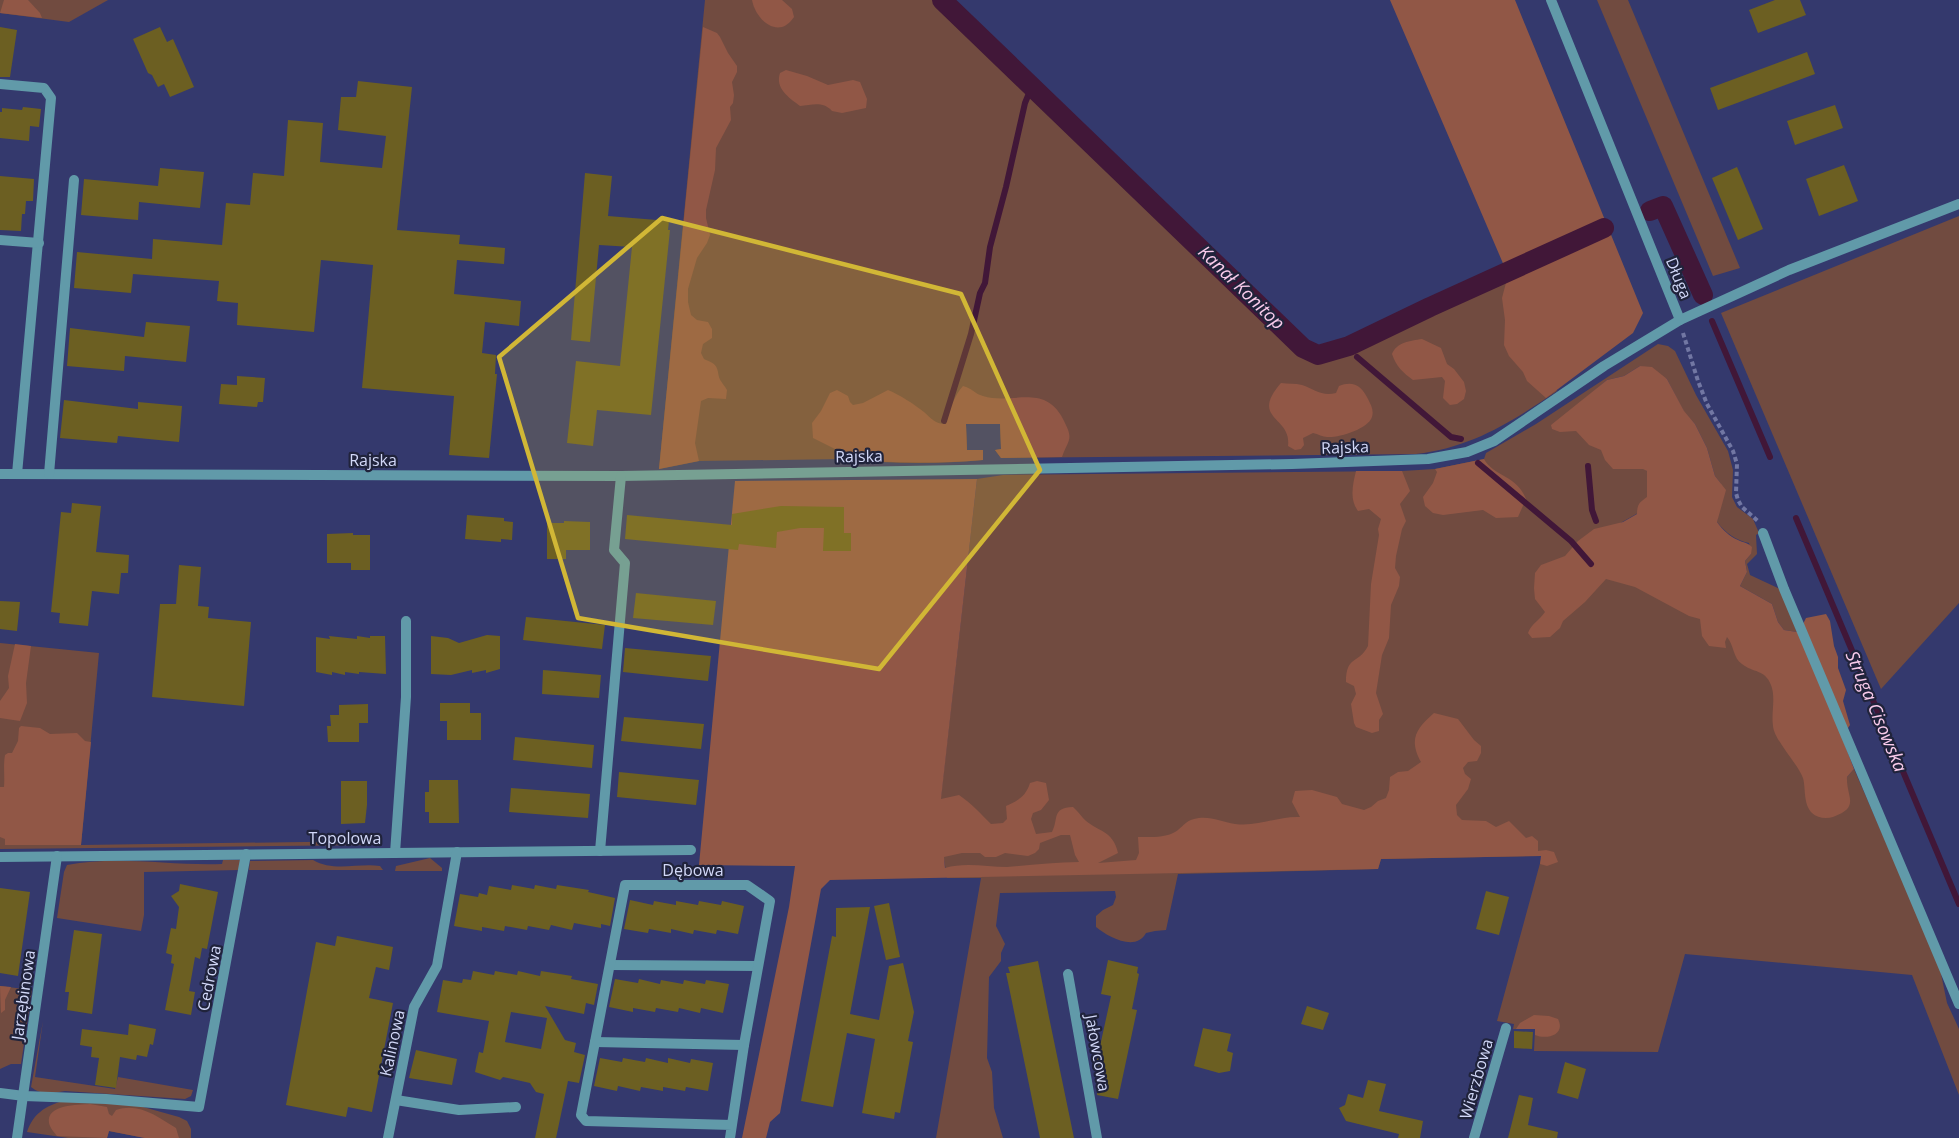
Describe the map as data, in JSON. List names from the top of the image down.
{
  "streets": {
    "street": [
      "Długa",
      "Rajska",
      "Topolowa",
      "Dębowa",
      "Cedrowa",
      "Jarzębinowa",
      "Kalinowa",
      "Jałowcowa",
      "Wierzbowa"
    ]
  },
  "crossings": [
    ["Długa", "Rajska"],
    ["Topolowa", "Cedrowa"],
    ["Topolowa", "Jarzębinowa"],
    ["Topolowa", "Kalinowa"],
    ["Cedrowa", "Jarzębinowa"]
  ],
  "water": ["Kanał Konitop", "Struga Cisowska"]
}
